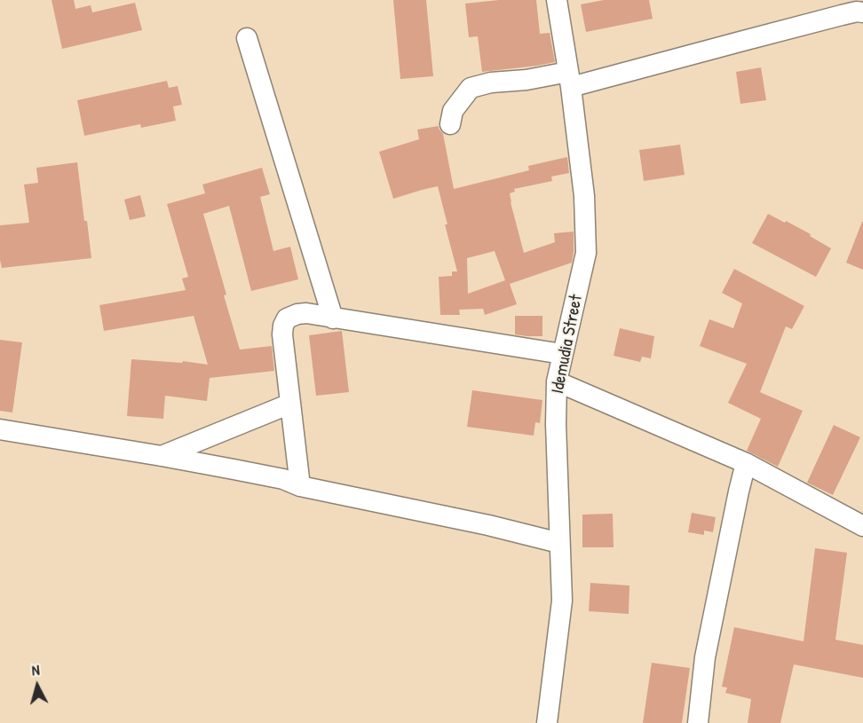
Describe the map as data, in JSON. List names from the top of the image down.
{
  "streets": {
    "street": ["Idemudia Street"]
  },
  "north": "top"
}
